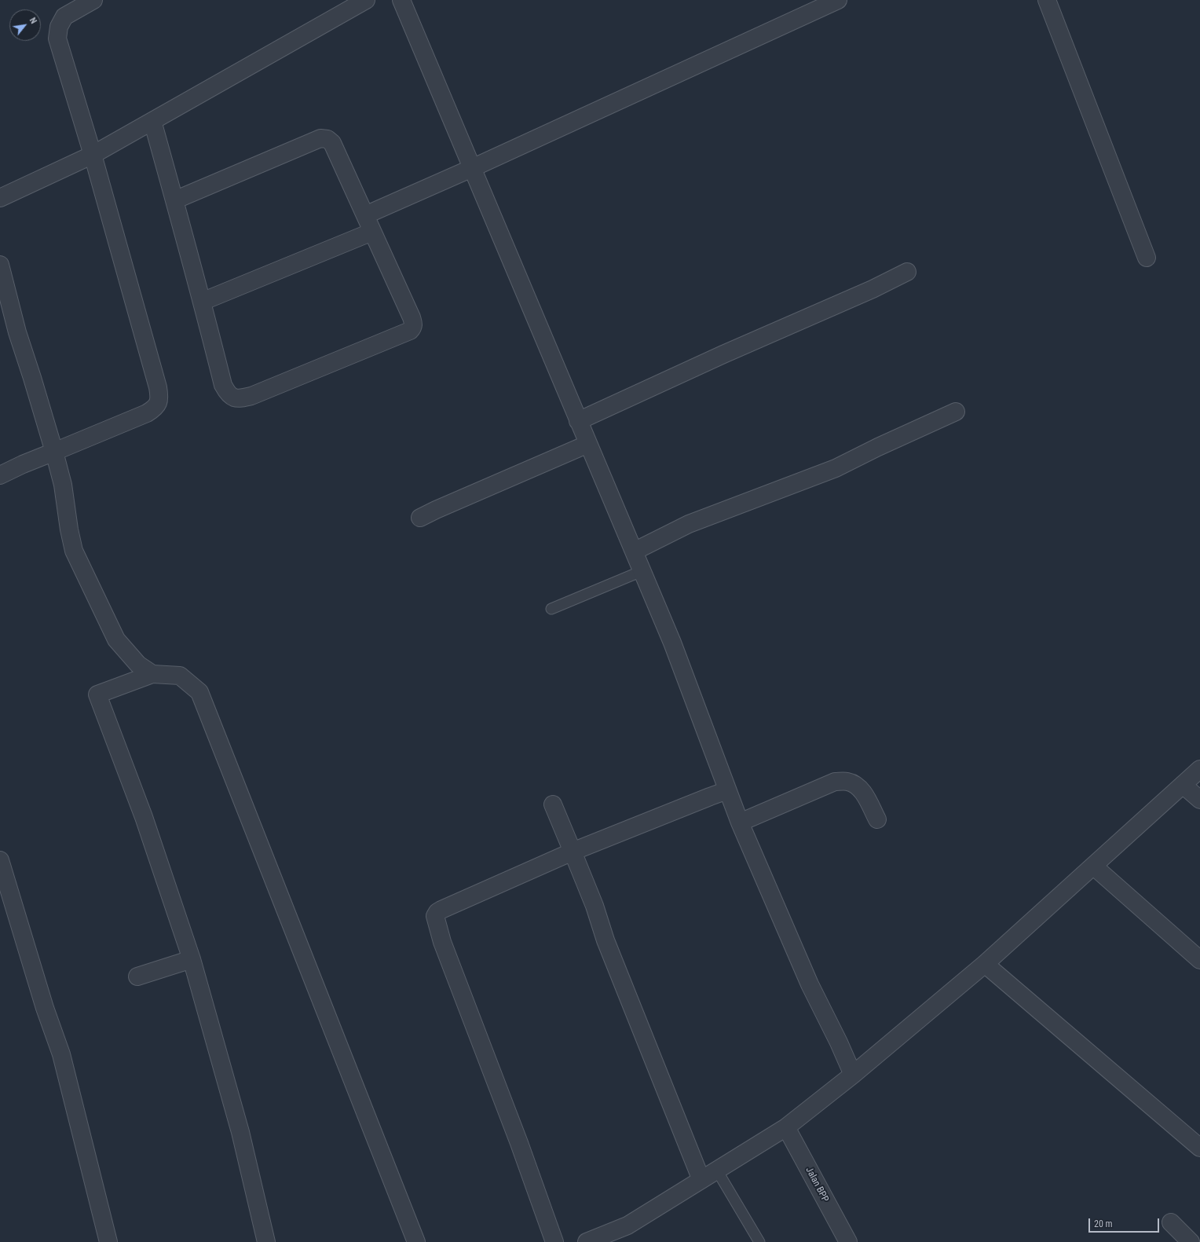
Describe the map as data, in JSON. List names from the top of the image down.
{
  "streets": {
    "street": ["Jalan BPP"]
  },
  "scale_bar": "20 m",
  "north": "top right"
}
